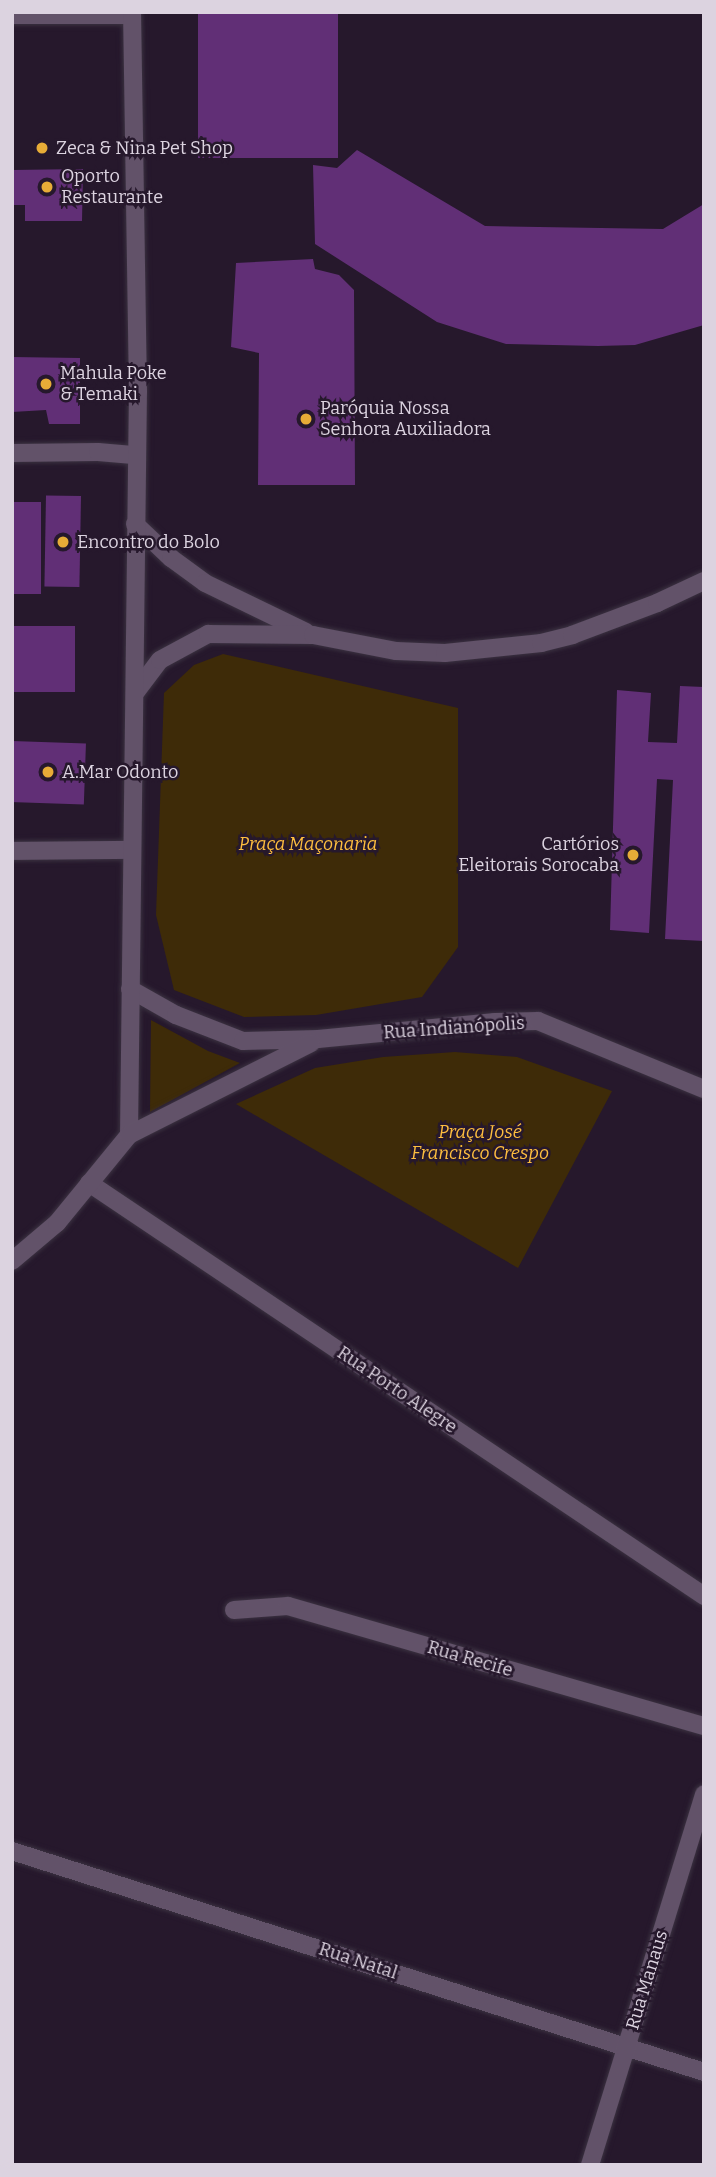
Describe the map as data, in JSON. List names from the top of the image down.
{
  "streets": {
    "street": [
      "Rua Indianópolis",
      "Rua Porto Alegre",
      "Rua Recife",
      "Rua Natal",
      "Rua Manaus"
    ]
  },
  "crossings": [
    ["Rua Natal", "Rua Manaus"]
  ],
  "parks": ["Praça Maçonaria", "Praça José Francisco Crespo"],
  "places": [
    "Zeca & Nina Pet Shop",
    "Oporto Restaurante",
    "Mahula Poke & Temaki",
    "Paróquia Nossa Senhora Auxiliadora",
    "Encontro do Bolo",
    "A.Mar Odonto",
    "Cartórios Eleitorais Sorocaba"
  ]
}
